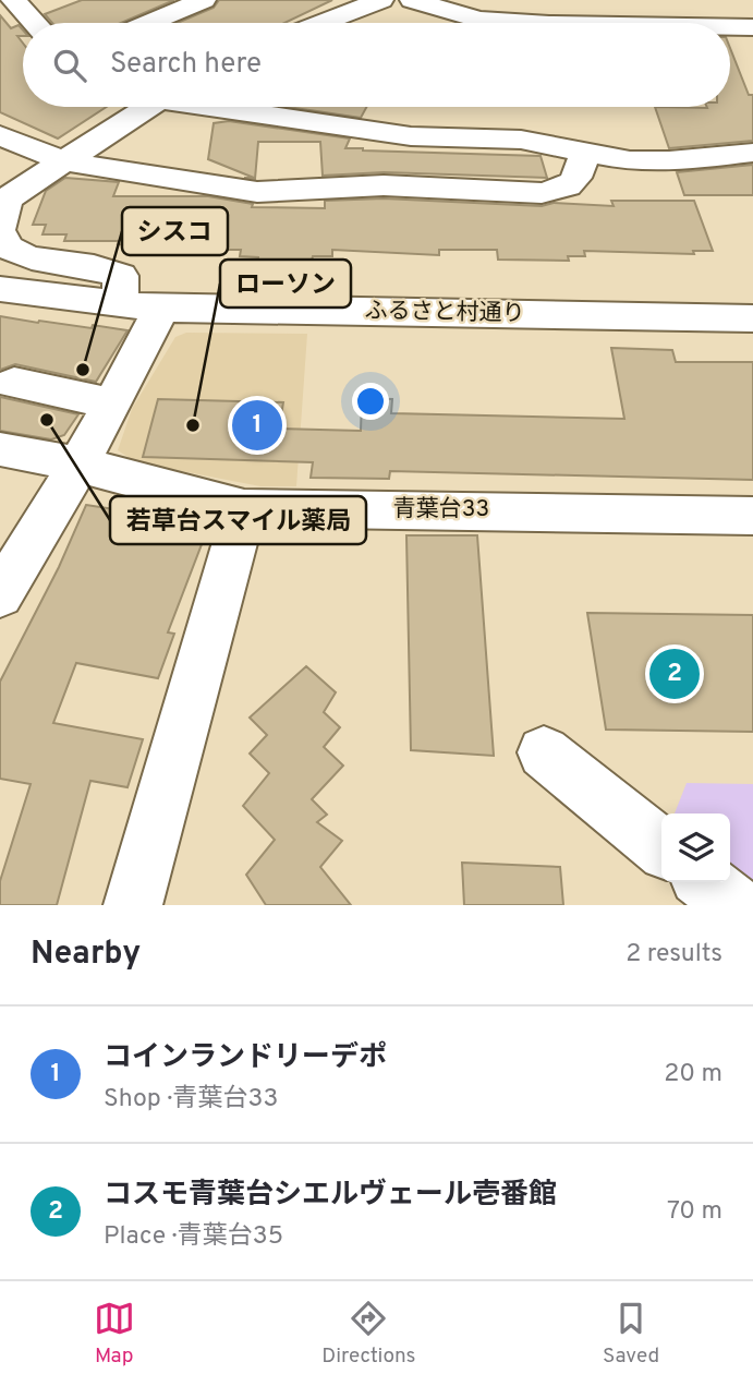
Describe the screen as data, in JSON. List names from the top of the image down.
{
  "streets": {
    "street": ["ふるさと村通り", "青葉台33"]
  },
  "places": ["シスコ", "若草台スマイル薬局", "ローソン"],
  "page": {
    "search": "Search here",
    "pins": ["1", "2"],
    "heading": ["Nearby", "2 results"],
    "list": [
      {
        "mark": "1",
        "name": "コインランドリーデポ",
        "note": "Shop · 青葉台33",
        "value": "20 m"
      },
      {
        "mark": "2",
        "name": "コスモ青葉台シエルヴェール壱番館",
        "note": "Place · 青葉台35",
        "value": "70 m"
      }
    ],
    "nav": ["Map", "Directions", "Saved"]
  }
}
